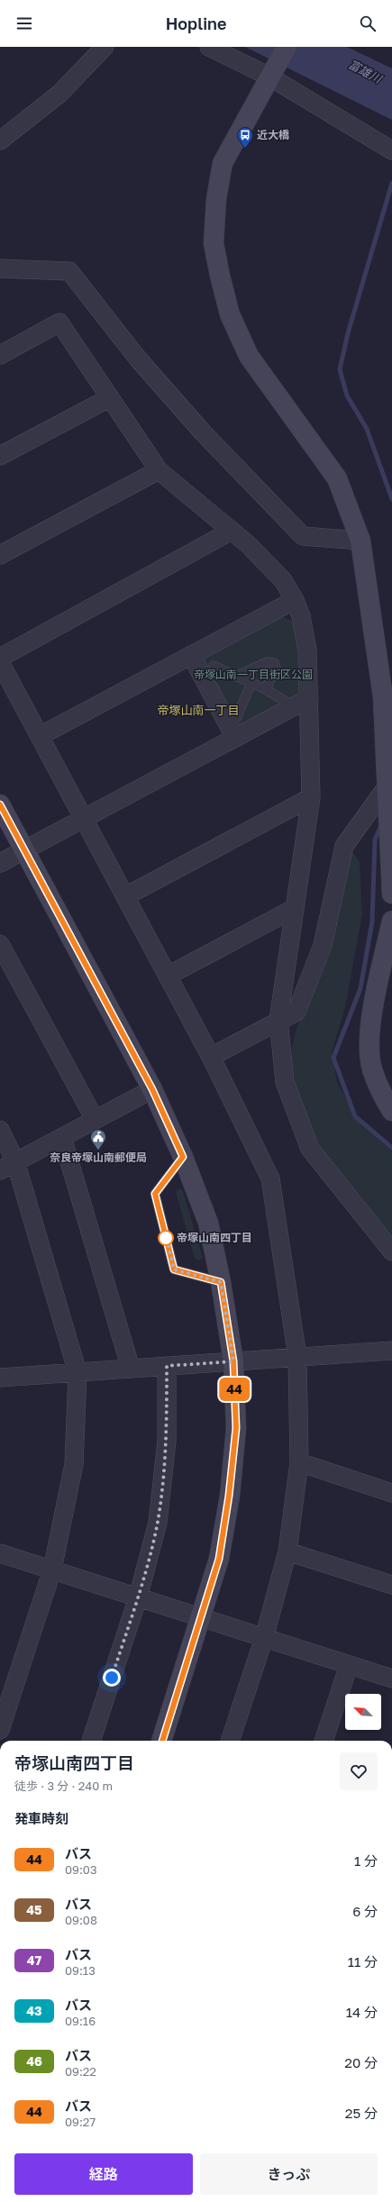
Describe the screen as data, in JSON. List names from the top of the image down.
{
  "districts": ["帝塚山南一丁目"],
  "water": ["富雄川"],
  "parks": ["帝塚山南一丁目街区公園"],
  "places": {
    "bus stop": ["近大橋"],
    "public building": ["奈良帝塚山南郵便局"],
    "other": ["帝塚山南四丁目"]
  },
  "lines": ["bus line 44"],
  "north": "top left",
  "page": {
    "header": "Hopline",
    "on_map": "44",
    "heading": [
      ["帝塚山南四丁目", "徒歩 · 3 分 · 240 m"],
      "発車時刻"
    ],
    "list": [
      {
        "mark": "44",
        "name": "バス",
        "note": "09:03",
        "value": "1 分"
      },
      {
        "mark": "45",
        "name": "バス",
        "note": "09:08",
        "value": "6 分"
      },
      {
        "mark": "47",
        "name": "バス",
        "note": "09:13",
        "value": "11 分"
      },
      {
        "mark": "43",
        "name": "バス",
        "note": "09:16",
        "value": "14 分"
      },
      {
        "mark": "46",
        "name": "バス",
        "note": "09:22",
        "value": "20 分"
      },
      {
        "mark": "44",
        "name": "バス",
        "note": "09:27",
        "value": "25 分"
      }
    ],
    "buttons": ["経路", "きっぷ"]
  }
}
